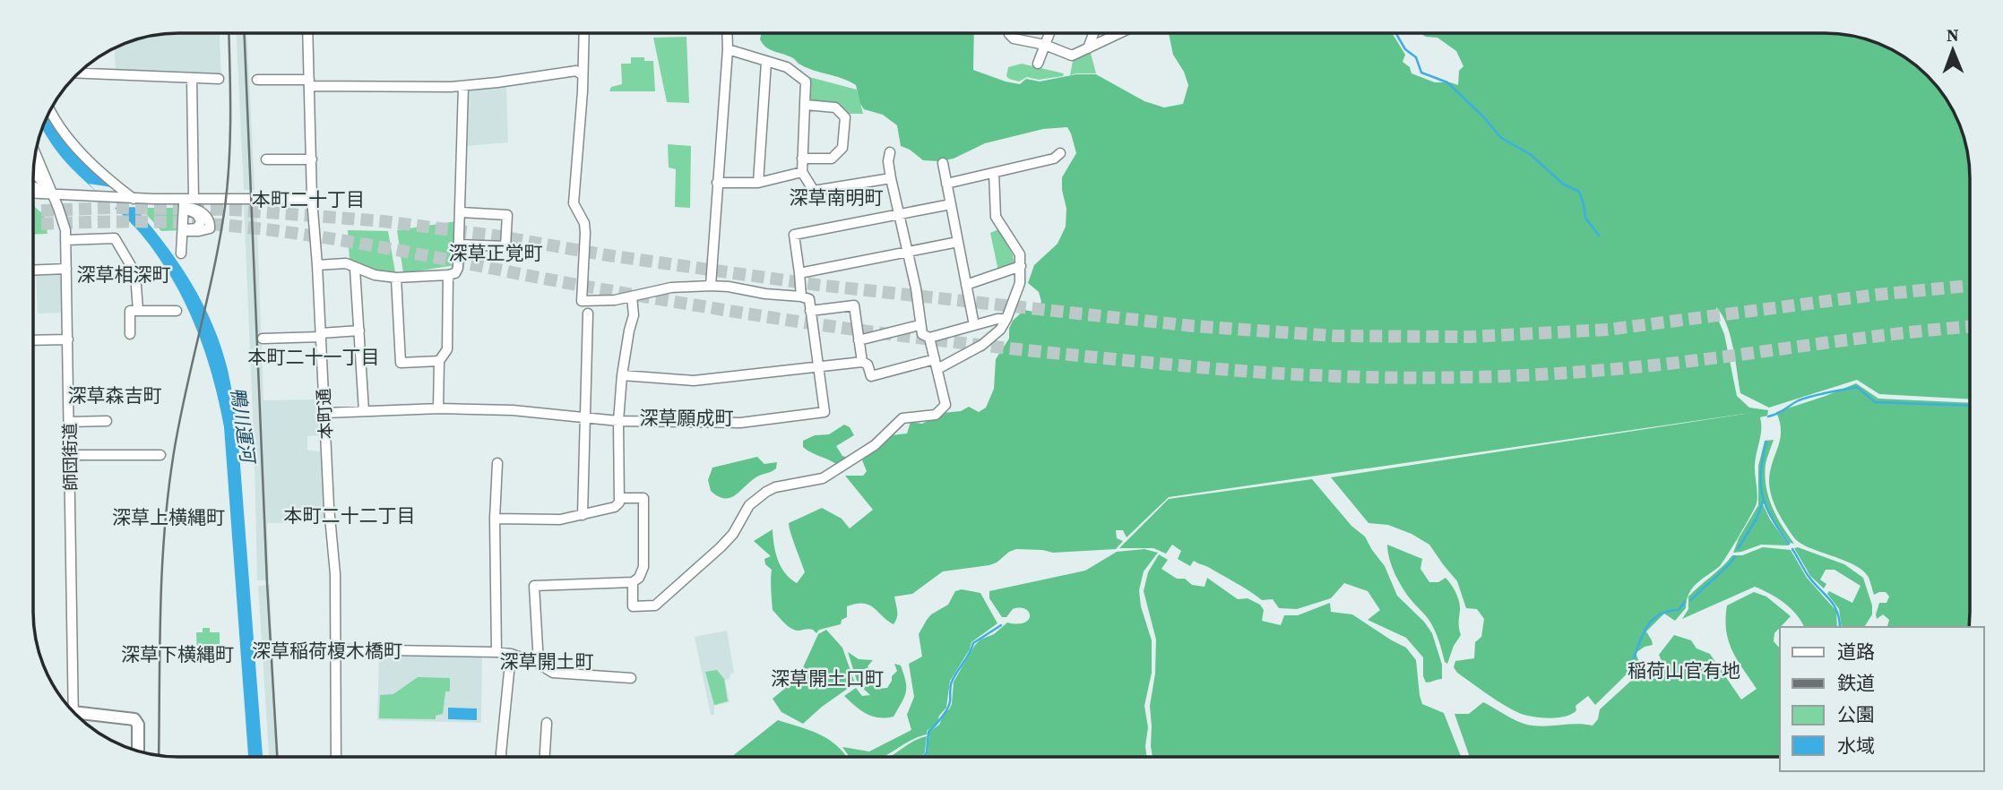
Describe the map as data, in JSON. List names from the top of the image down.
{
  "streets": {
    "street": ["本町通", "師団街道"]
  },
  "districts": [
    "深草南明町",
    "本町二十丁目",
    "深草正覚町",
    "深草相深町",
    "本町二十一丁目",
    "深草森吉町",
    "深草願成町",
    "本町二十二丁目",
    "深草上横縄町",
    "深草稲荷榎木橋町",
    "深草下横縄町",
    "深草開土町",
    "稲荷山官有地",
    "深草開土口町"
  ],
  "water": ["鴨川運河"],
  "legend": [
    "道路",
    "鉄道",
    "公園",
    "水域"
  ],
  "north": "top"
}
